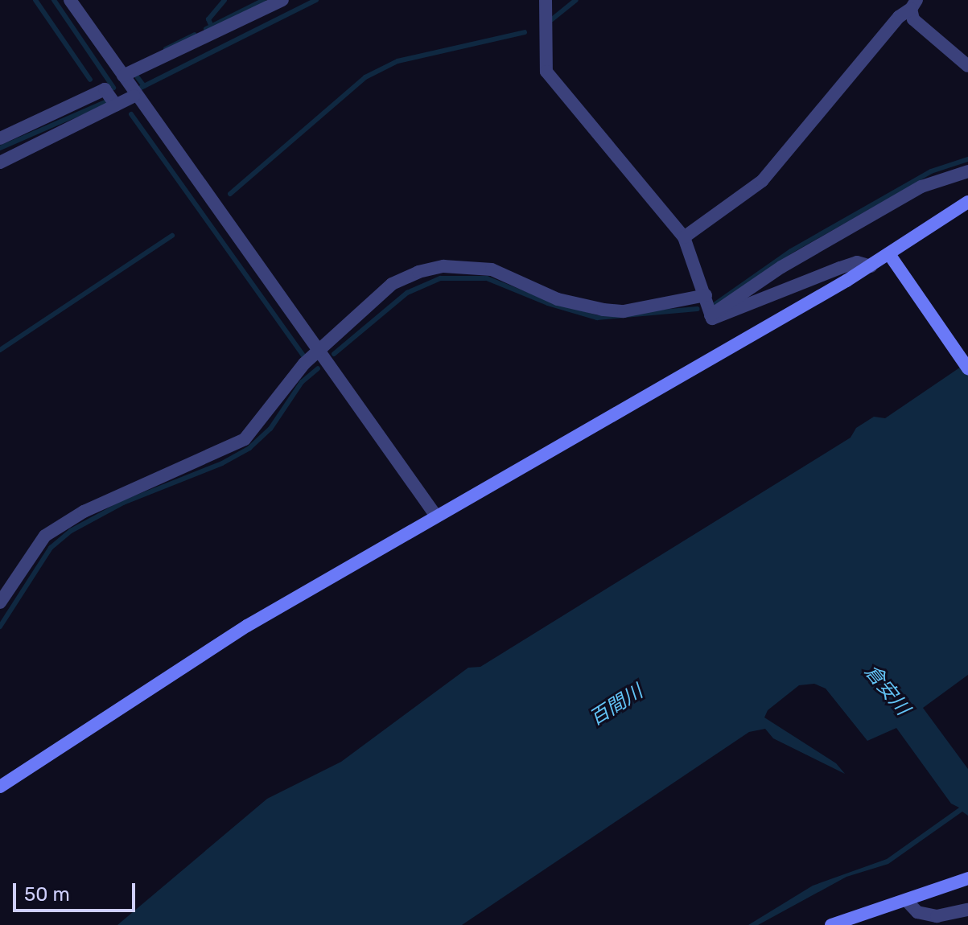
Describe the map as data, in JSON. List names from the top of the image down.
{
  "water": ["倉安川", "百間川"],
  "scale_bar": "50 m"
}
